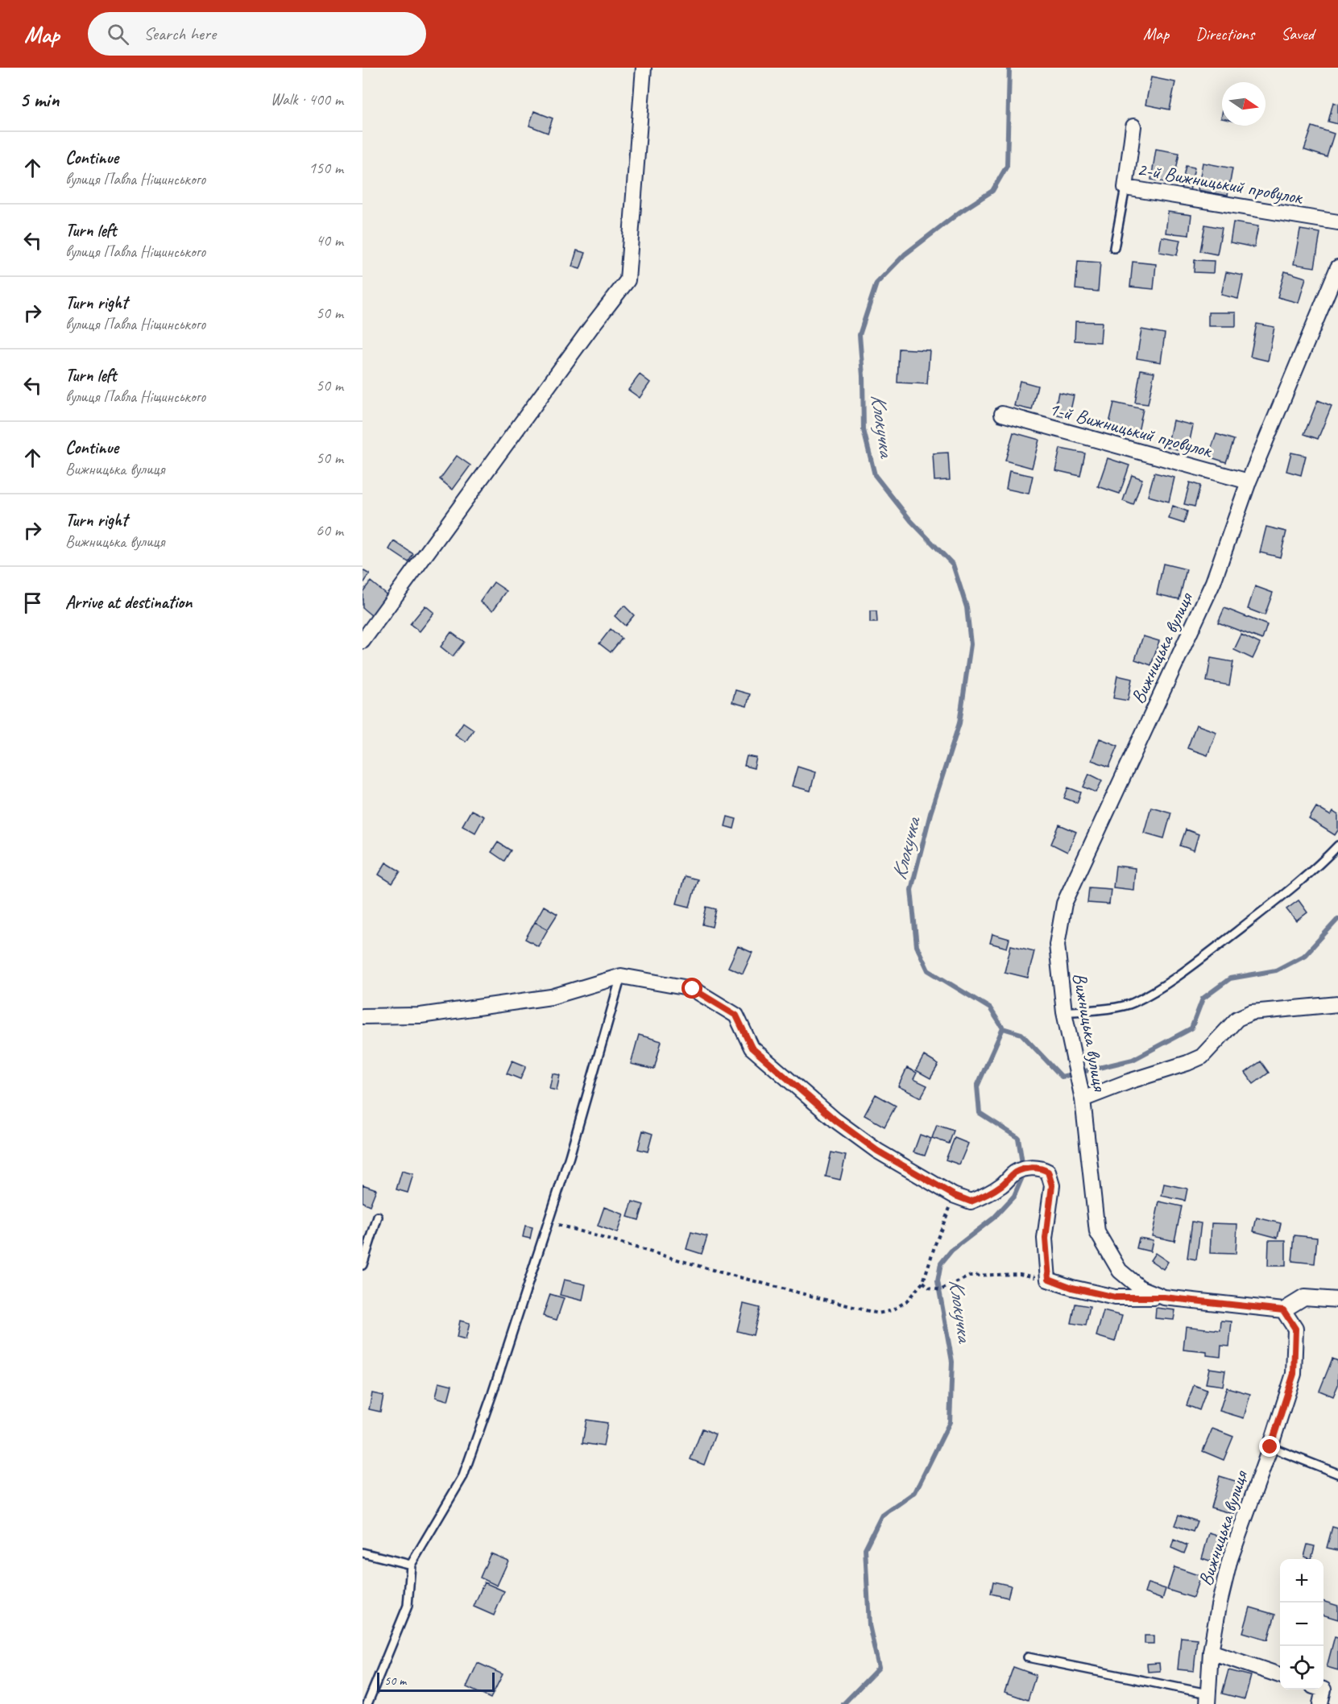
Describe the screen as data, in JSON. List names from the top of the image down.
{
  "streets": {
    "street": ["2-й Вижницький провулок", "1-й Вижницький провулок", "Вижницька вулиця"]
  },
  "crossings": [
    ["1-й Вижницький провулок", "Вижницька вулиця"]
  ],
  "water": ["Клокучка"],
  "scale_bar": "50 m",
  "north": "right",
  "page": {
    "header": "Map",
    "search": "Search here",
    "nav": ["Map", "Directions", "Saved"],
    "heading": ["5 min", "Walk · 400 m"],
    "list": [
      ["Continue", "вулиця Павла Ніщинського", "150 m"],
      ["Turn left", "вулиця Павла Ніщинського", "40 m"],
      ["Turn right", "вулиця Павла Ніщинського", "50 m"],
      ["Turn left", "вулиця Павла Ніщинського", "50 m"],
      ["Continue", "Вижницька вулиця", "50 m"],
      ["Turn right", "Вижницька вулиця", "60 m"],
      "Arrive at destination"
    ],
    "map_buttons": ["+", "−"],
    "scale": "50 m"
  }
}
